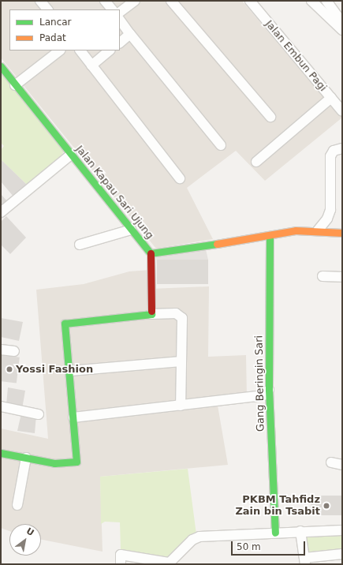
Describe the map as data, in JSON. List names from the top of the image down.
{
  "streets": {
    "street": ["Jalan Embun Pagi", "Jalan Kapau Sari Ujung", "Gang Beringin Sari"]
  },
  "crossings": [
    ["Jalan Kapau Sari Ujung", "Gang Beringin Sari"]
  ],
  "places": ["Yossi Fashion", "PKBM Tahfidz Zain bin Tsabit"],
  "legend": ["Lancar", "Padat"],
  "scale_bar": "50 m",
  "north": "top right"
}
